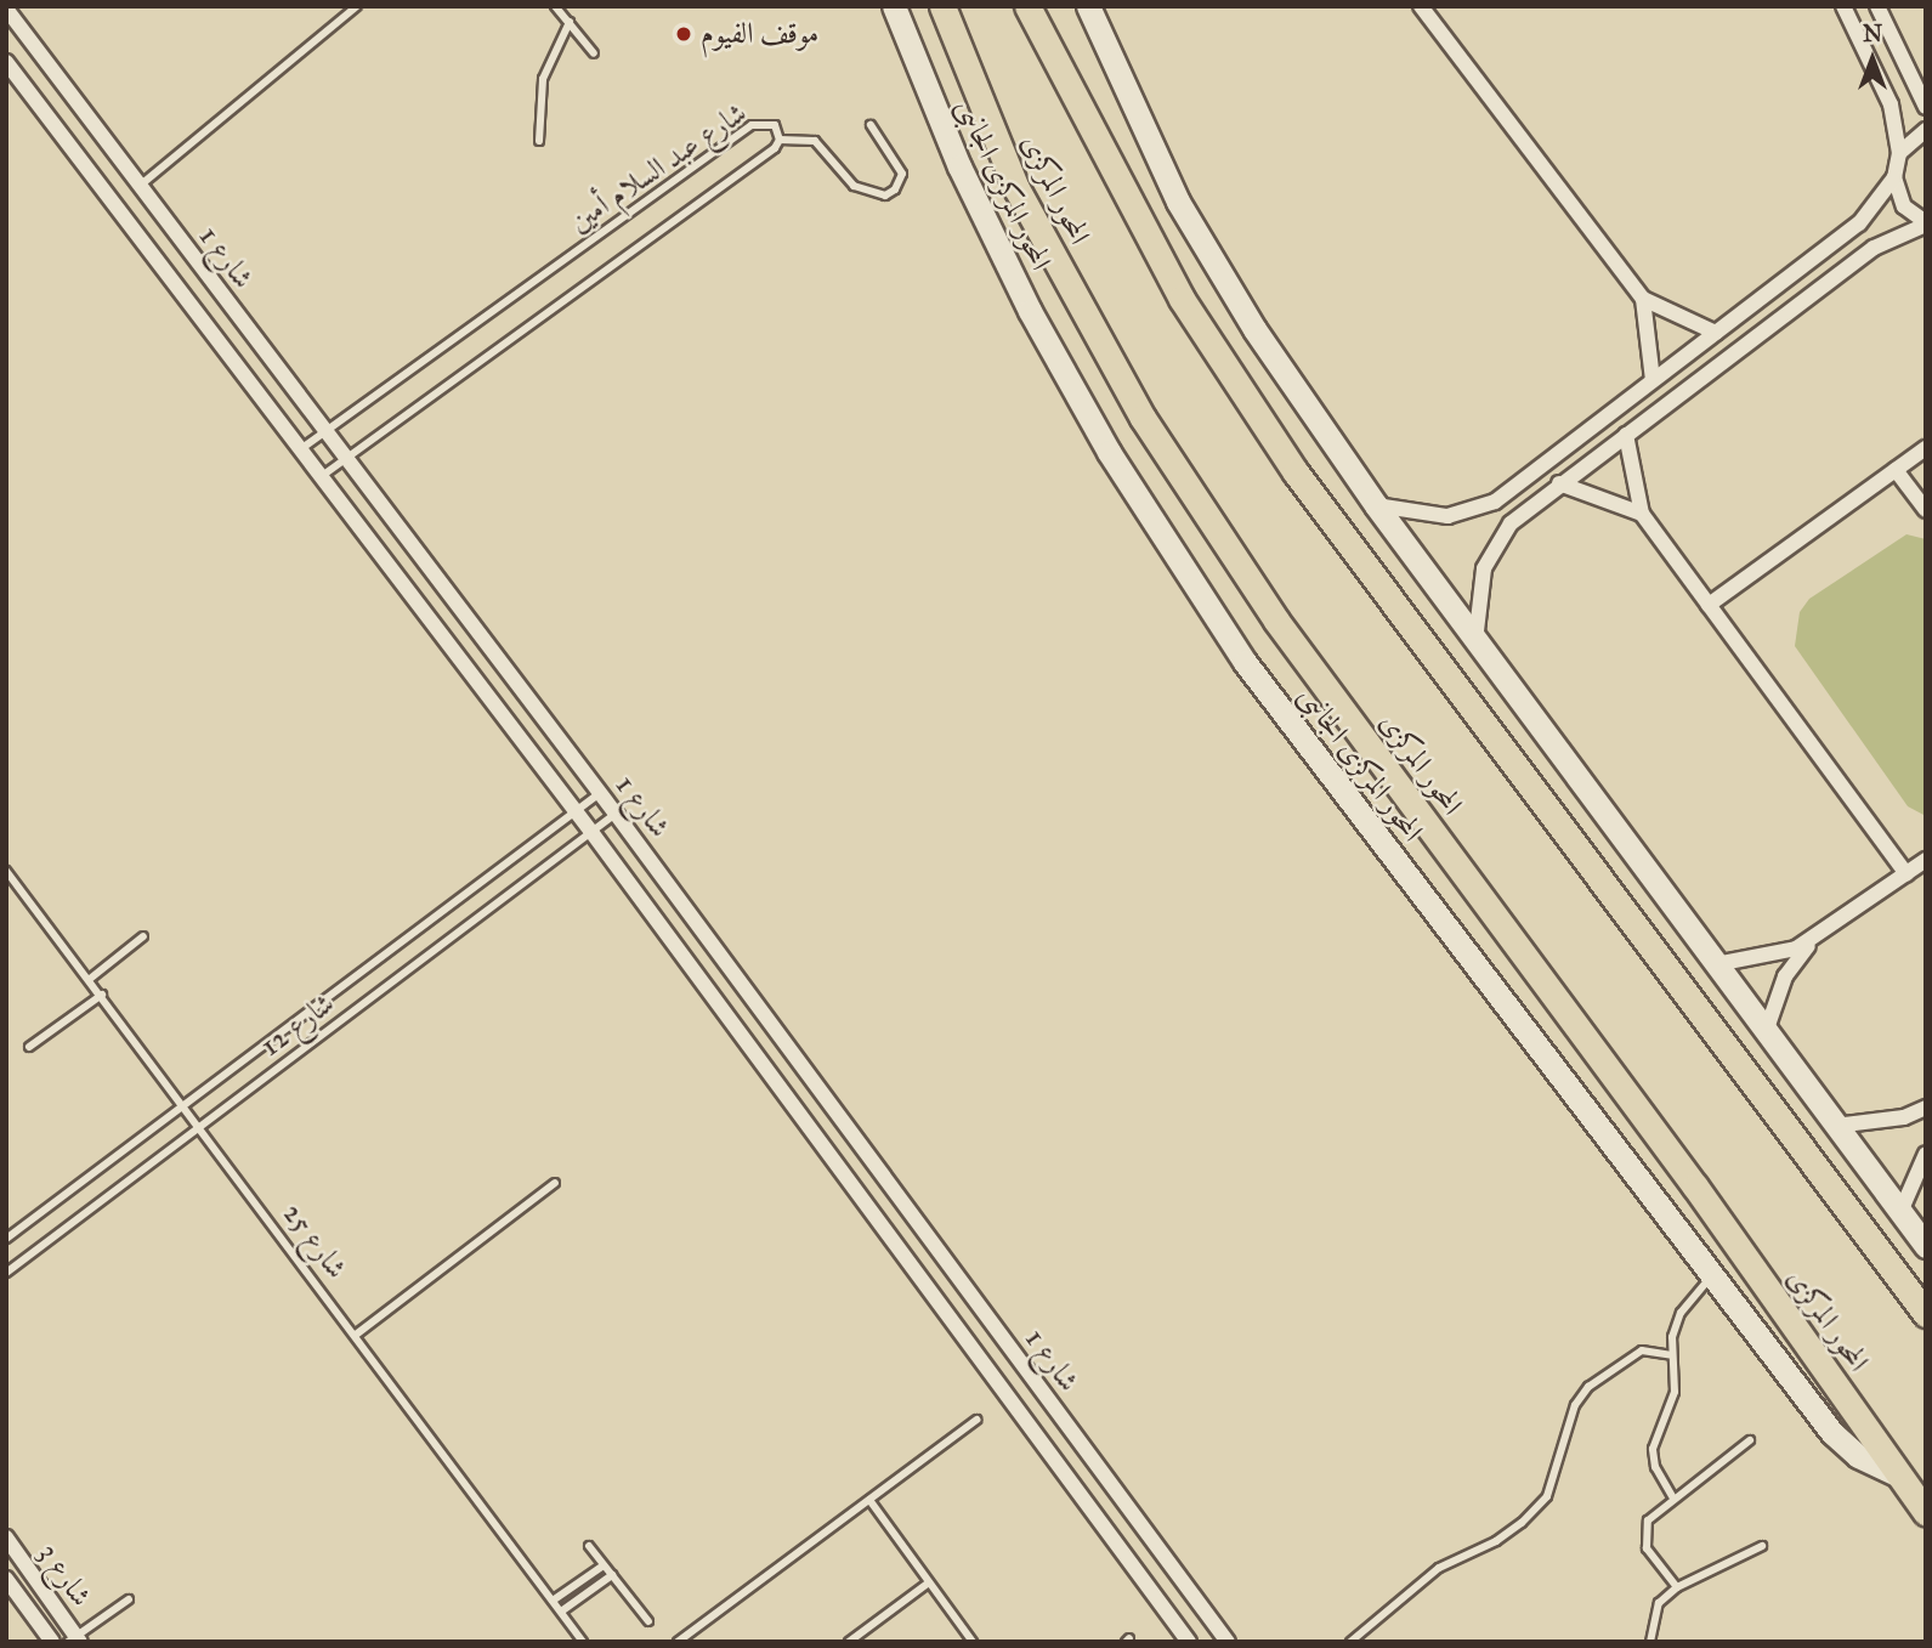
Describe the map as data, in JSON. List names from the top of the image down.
{
  "streets": {
    "highway": ["المحور المركزى"],
    "main road": ["المحور المركزى الجانبى"],
    "street": ["شارع 1", "شارع 3"],
    "lane": ["شارع عبد السلام أمين", "شارع 12", "شارع 25"]
  },
  "crossings": [
    ["شارع عبد السلام أمين", "شارع 1"],
    ["المحور المركزى الجانبى", "المحور المركزى"],
    ["شارع 1", "شارع 12"],
    ["شارع 12", "شارع 25"]
  ],
  "places": ["موقف الفيوم"],
  "north": "top"
}
